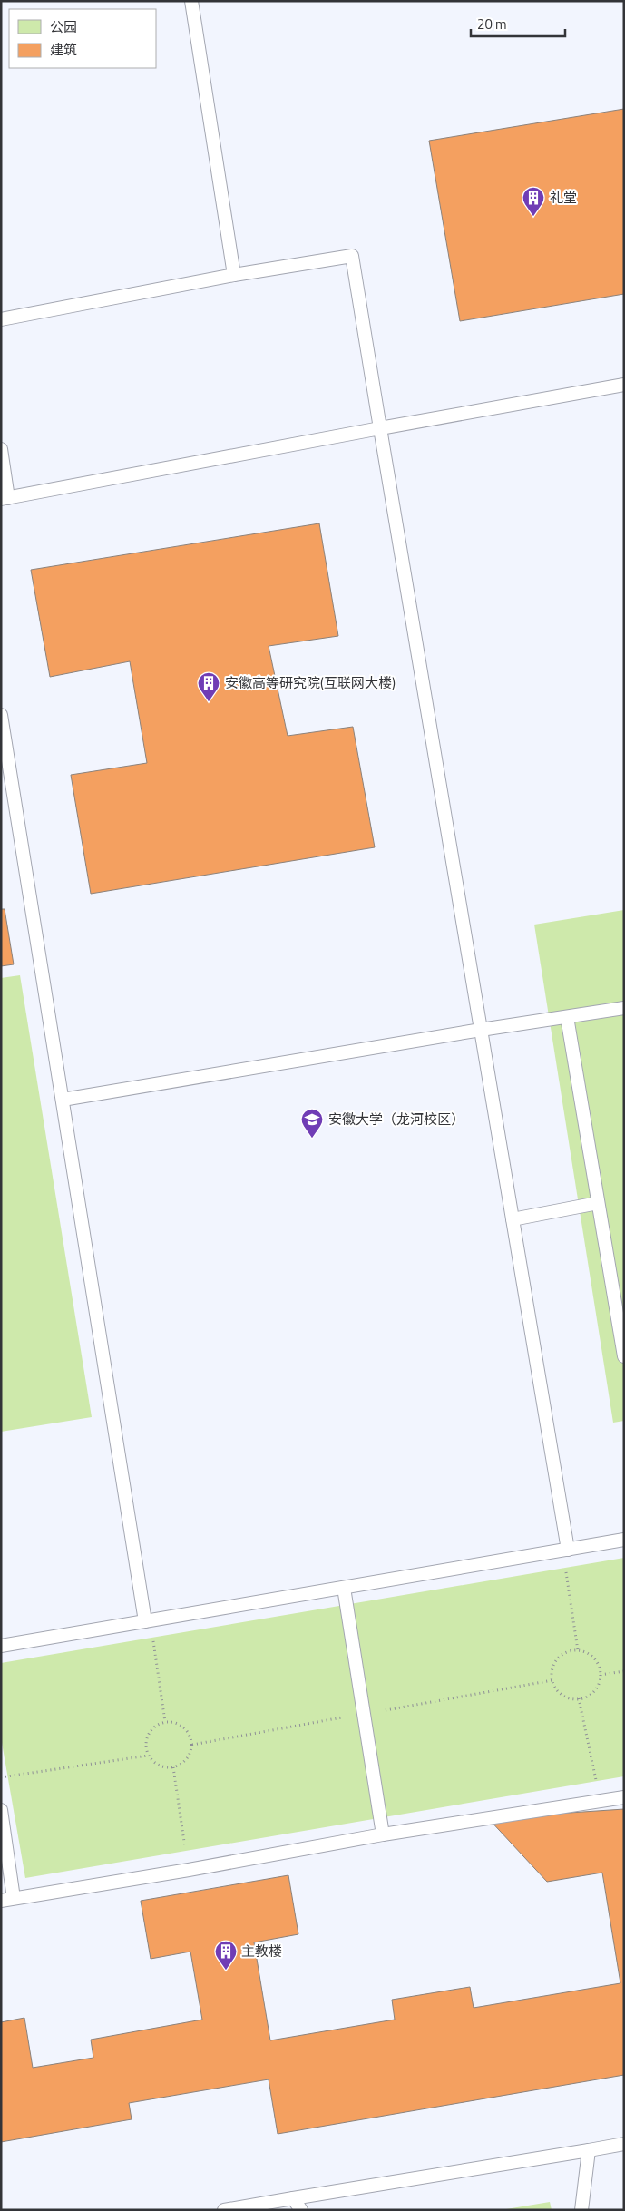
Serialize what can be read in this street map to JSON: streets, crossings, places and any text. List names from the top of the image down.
{
  "places": {
    "building": ["礼堂", "安徽高等研究院(互联网大楼)", "主教楼"],
    "school or university": ["安徽大学（龙河校区）"]
  },
  "legend": ["公园", "建筑"],
  "scale_bar": "20 m"
}
